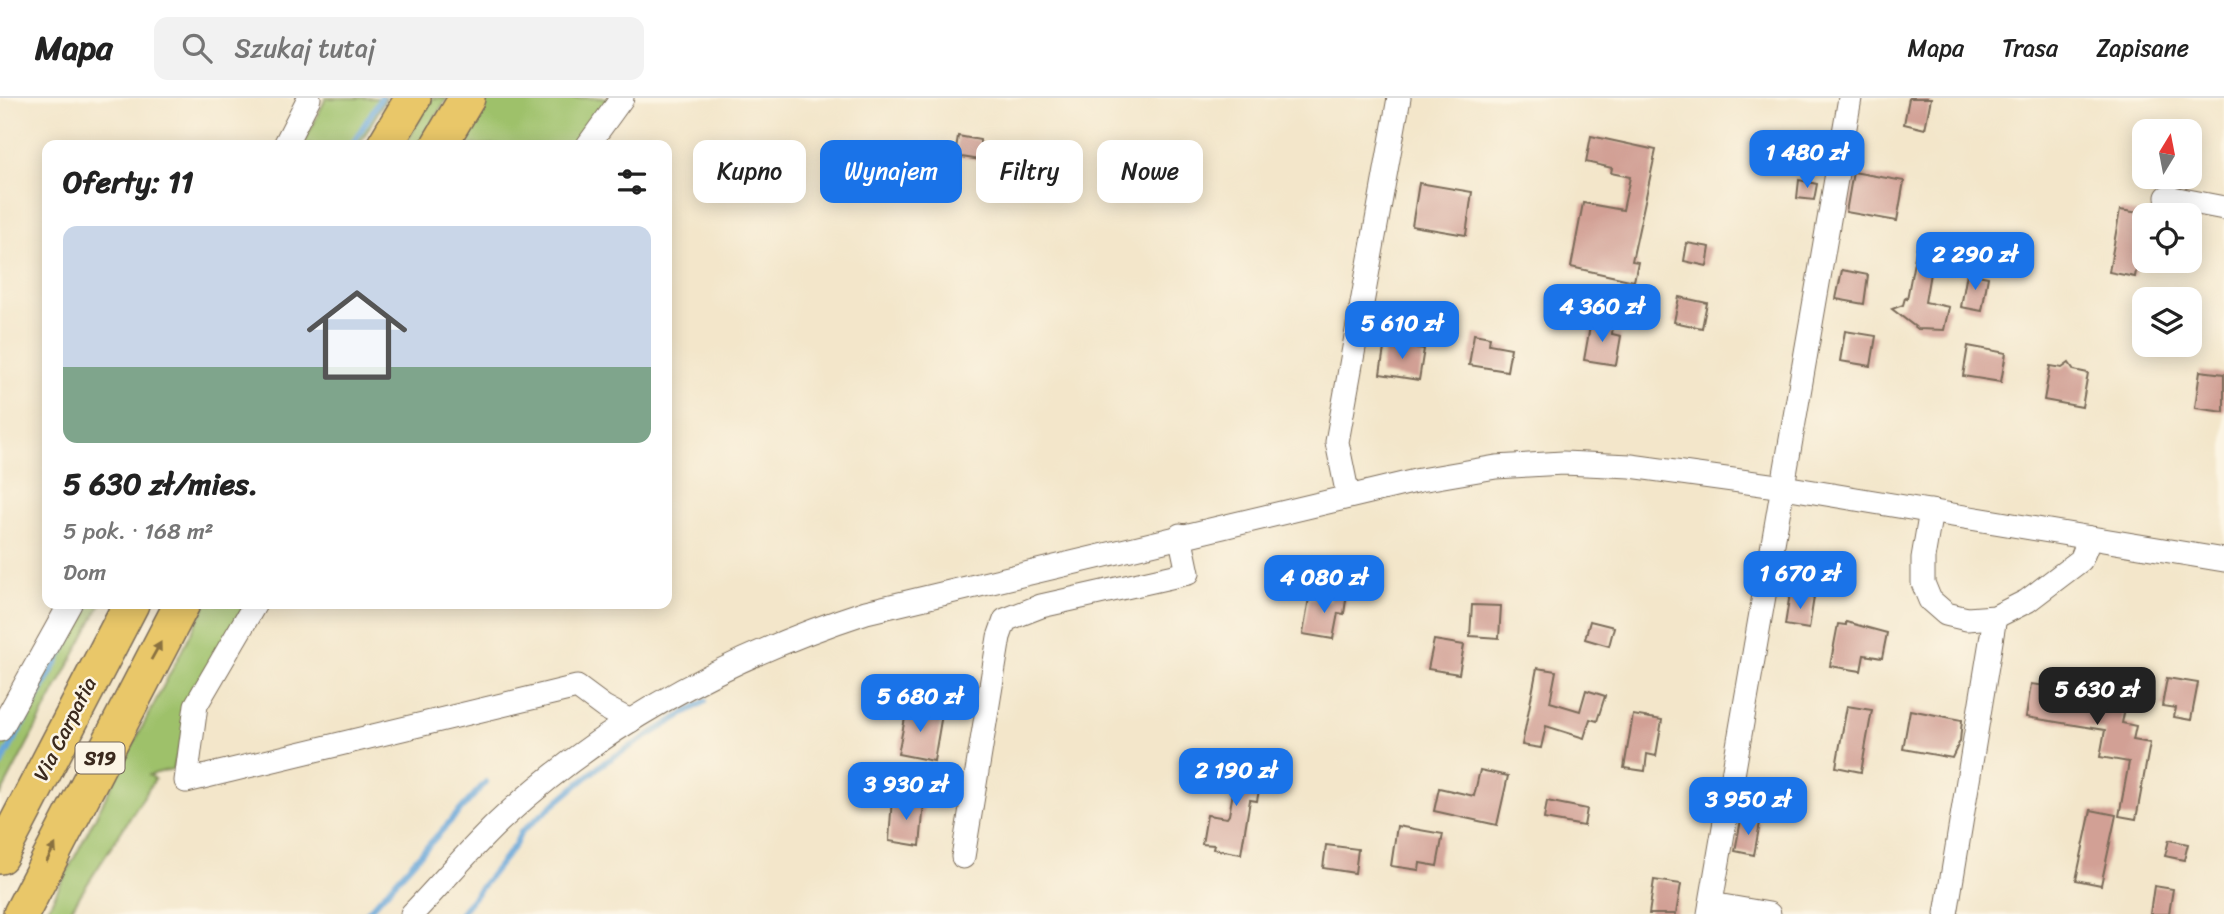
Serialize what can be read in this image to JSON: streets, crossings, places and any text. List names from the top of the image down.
{
  "streets": {
    "highway": ["Via Carpatia", "S19"]
  },
  "north": "top",
  "page": {
    "header": "Mapa",
    "search": "Szukaj tutaj",
    "nav": ["Mapa", "Trasa", "Zapisane"],
    "price": [
      "1 480 zł",
      "2 290 zł",
      "4 360 zł",
      "5 610 zł",
      "1 670 zł",
      "4 080 zł",
      "5 630 zł",
      "5 680 zł",
      "2 190 zł",
      "3 930 zł",
      "3 950 zł"
    ],
    "chip": [
      "Kupno",
      "Wynajem",
      "Filtry",
      "Nowe"
    ],
    "heading": "Oferty: 11",
    "list": [
      {
        "name": "5 630 zł/mies.",
        "note": "5 pok. · 168 m² · Dom"
      }
    ]
  }
}
